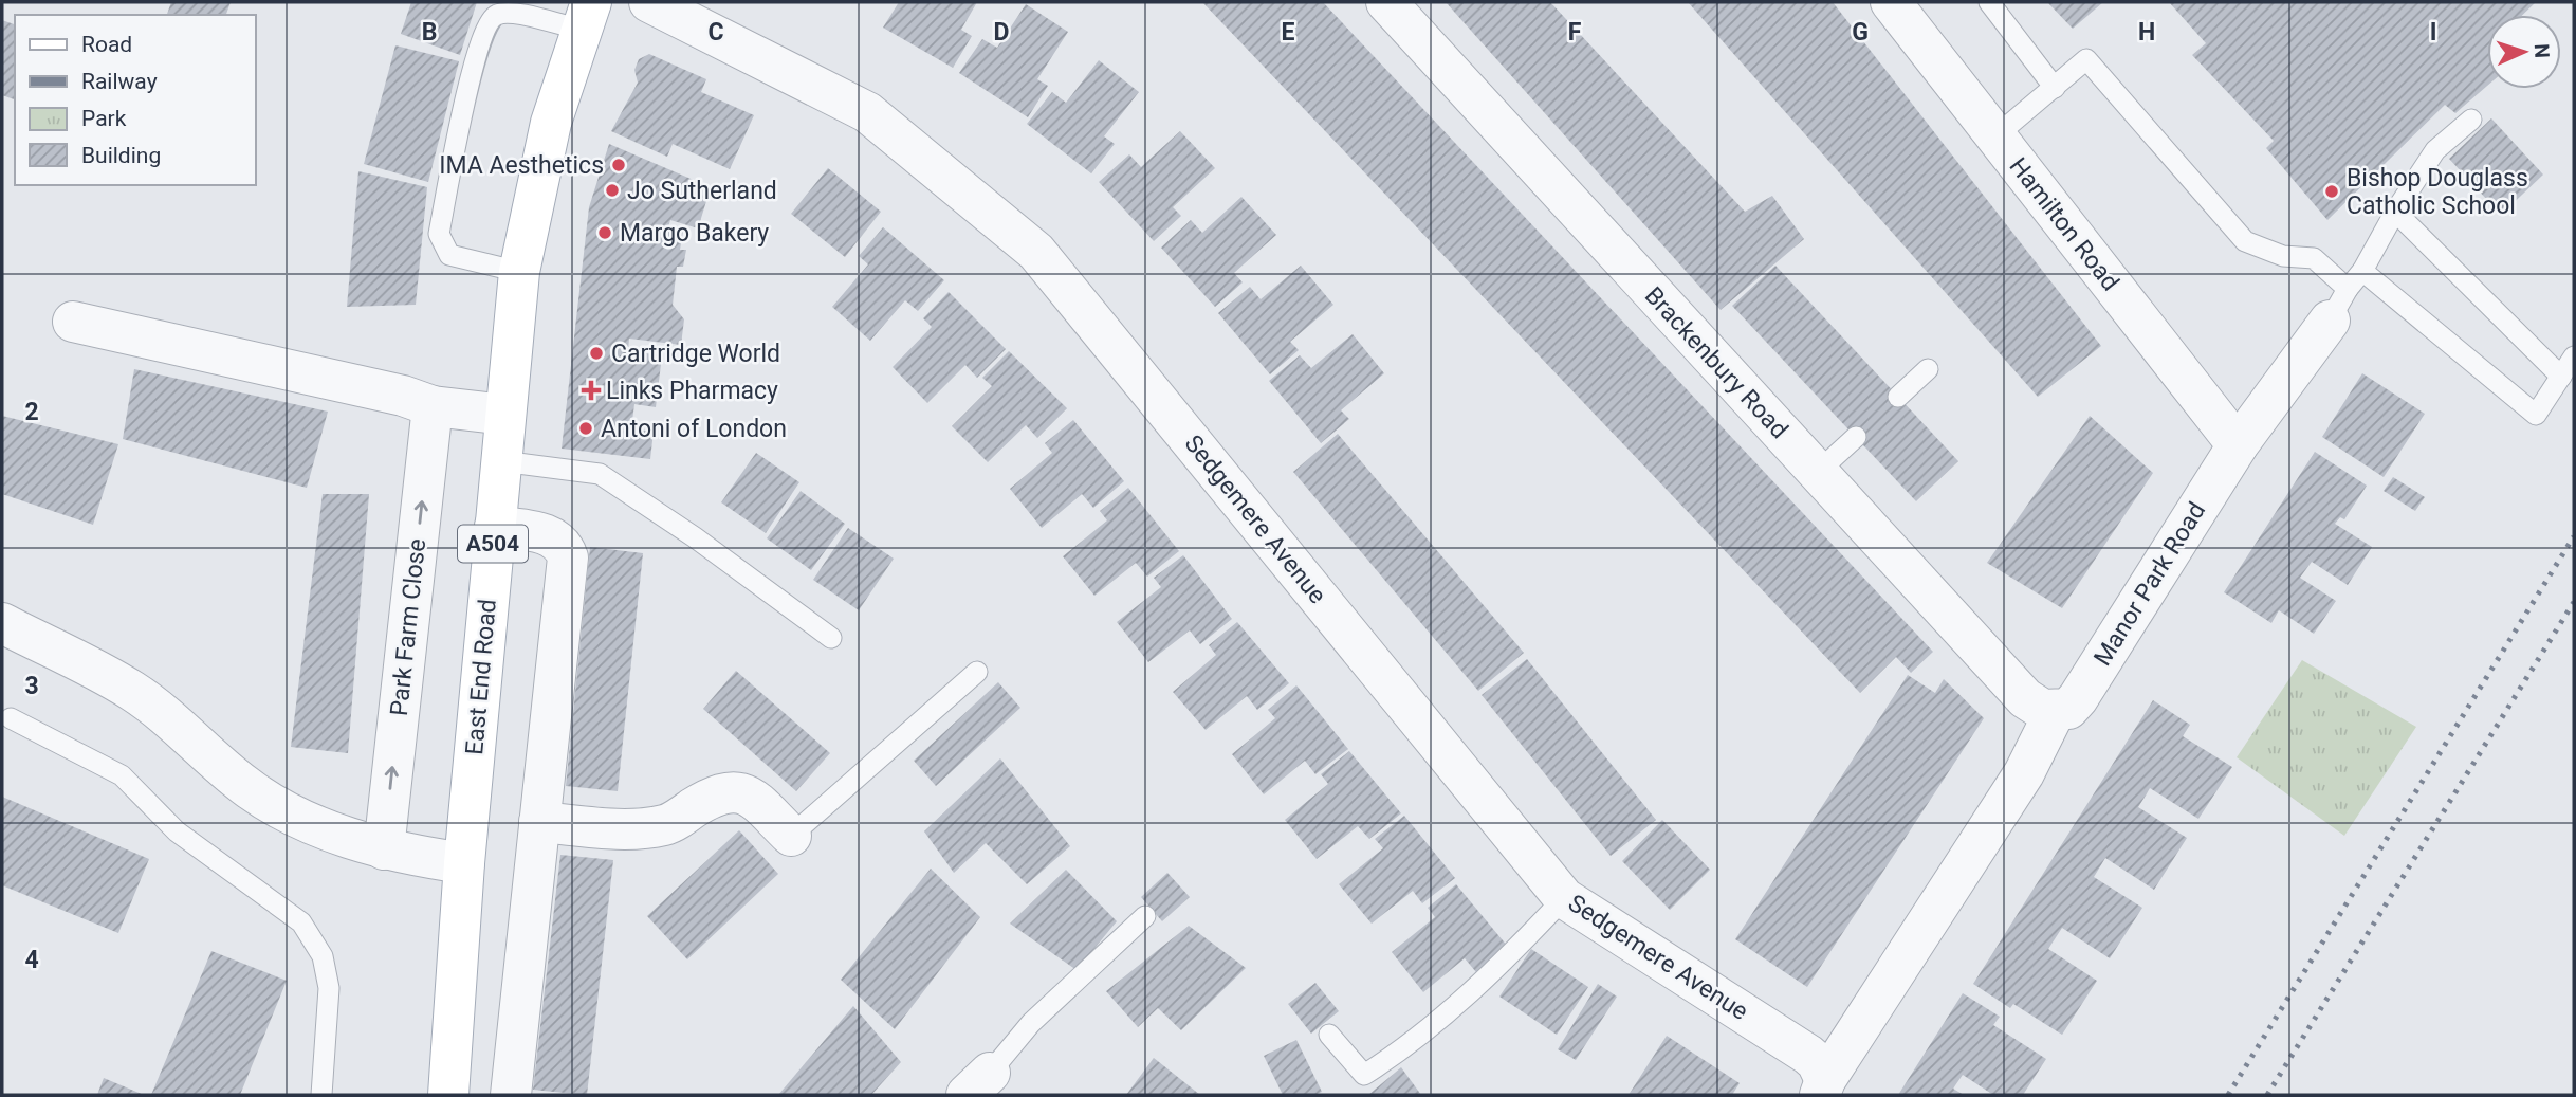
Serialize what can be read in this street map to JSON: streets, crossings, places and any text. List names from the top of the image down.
{
  "streets": {
    "main road": ["A504", "East End Road"],
    "street": [
      "Hamilton Road",
      "Brackenbury Road",
      "Sedgemere Avenue",
      "Manor Park Road",
      "Park Farm Close"
    ]
  },
  "crossings": [
    ["Hamilton Road", "Manor Park Road"],
    ["Brackenbury Road", "Manor Park Road"]
  ],
  "one_way": ["Park Farm Close"],
  "places": {
    "other": [
      "IMA Aesthetics",
      "Jo Sutherland",
      "Bishop Douglass Catholic School",
      "Margo Bakery",
      "Cartridge World",
      "Antoni of London"
    ],
    "health": ["Links Pharmacy"]
  },
  "legend": [
    "Road",
    "Railway",
    "Park",
    "Building"
  ],
  "north": "right",
  "grid": {
    "columns": [
      "B",
      "C",
      "D",
      "E",
      "F",
      "G",
      "H",
      "I"
    ],
    "rows": ["2", "3", "4"]
  }
}
